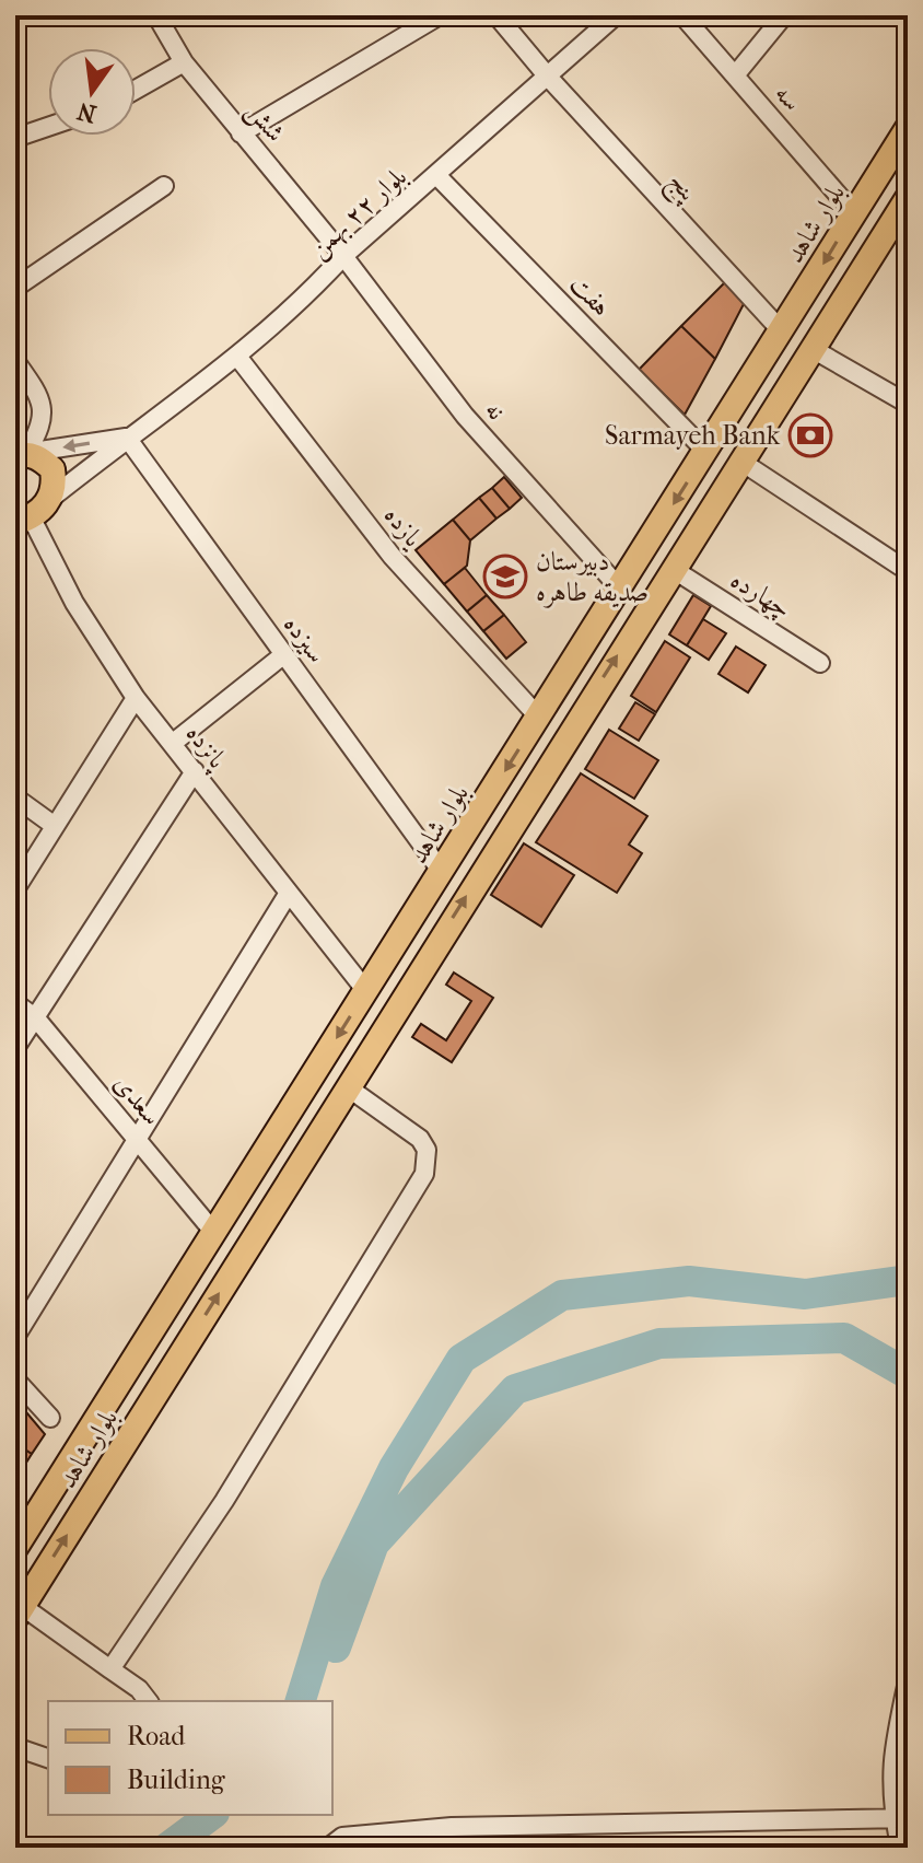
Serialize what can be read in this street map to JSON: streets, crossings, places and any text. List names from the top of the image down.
{
  "streets": {
    "main road": ["بلوار شاهد"],
    "street": [
      "سه",
      "شش",
      "پنج",
      "بلوار ۲۲ بهمن",
      "هفت",
      "نه",
      "یازده",
      "چهارده",
      "سیزده",
      "پانزده",
      "سعدی"
    ]
  },
  "crossings": [
    ["سه", "بلوار شاهد"],
    ["شش", "بلوار ۲۲ بهمن"],
    ["شش", "نه"],
    ["پنج", "بلوار ۲۲ بهمن"],
    ["پنج", "بلوار شاهد"],
    ["بلوار ۲۲ بهمن", "هفت"],
    ["بلوار ۲۲ بهمن", "نه"],
    ["بلوار ۲۲ بهمن", "یازده"],
    ["بلوار ۲۲ بهمن", "سیزده"],
    ["بلوار شاهد", "هفت"],
    ["بلوار شاهد", "نه"],
    ["بلوار شاهد", "یازده"],
    ["بلوار شاهد", "چهارده"],
    ["بلوار شاهد", "سیزده"],
    ["بلوار شاهد", "پانزده"],
    ["بلوار شاهد", "سعدی"]
  ],
  "places": {
    "bank": ["Sarmayeh Bank"],
    "school or university": ["دبیرستان صدیقه طاهره"]
  },
  "legend": ["Road", "Building"],
  "north": "bottom"
}
